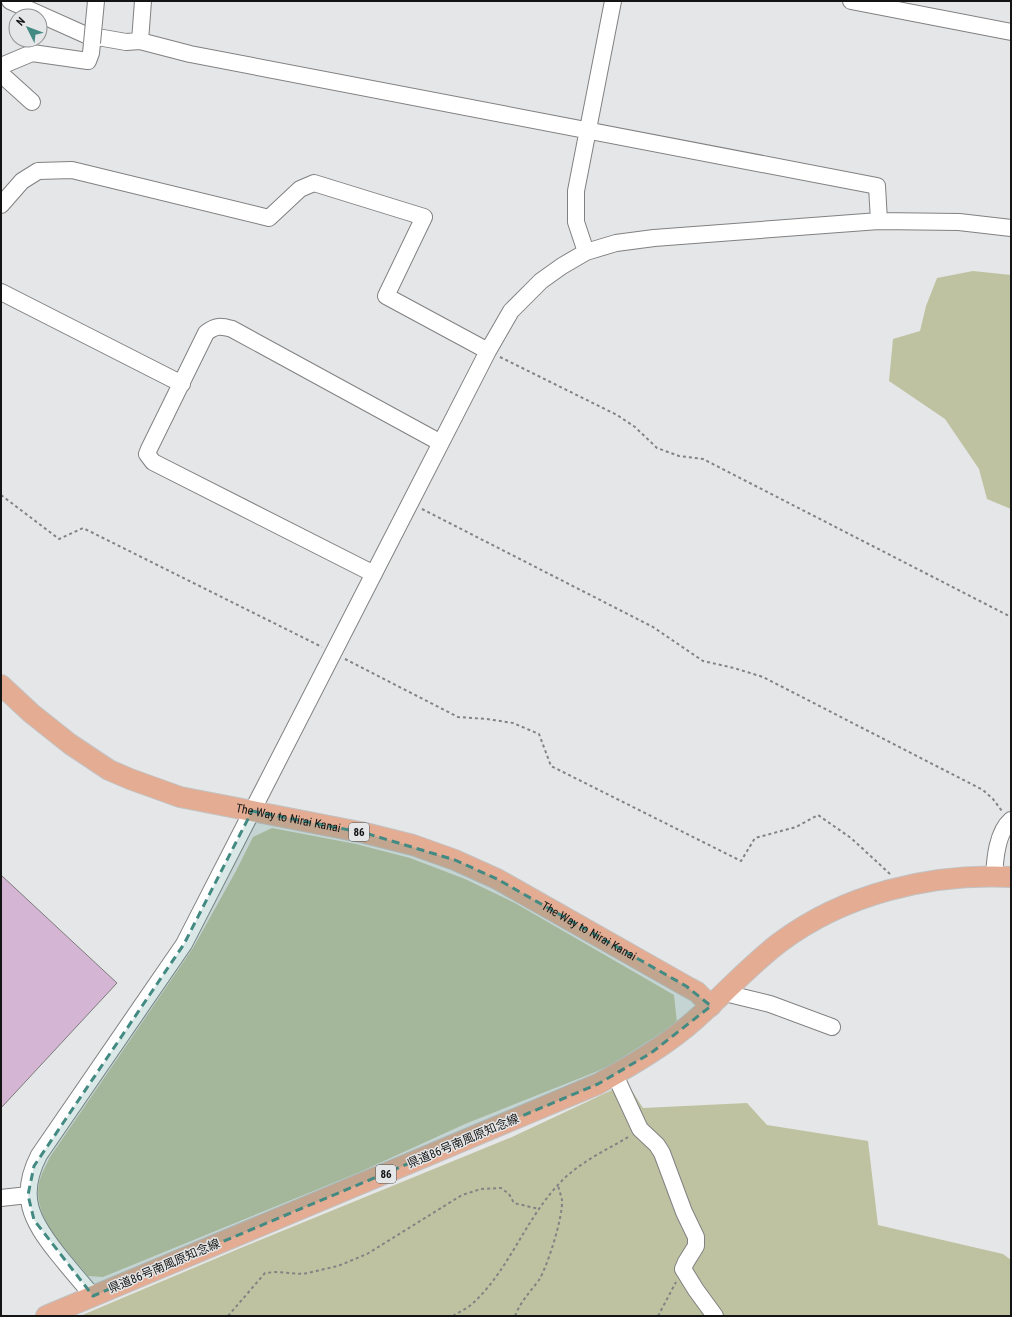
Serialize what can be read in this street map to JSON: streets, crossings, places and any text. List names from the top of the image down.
{
  "streets": {
    "main road": ["The Way to Nirai Kanai", "86", "県道86号南風原知念線"]
  },
  "crossings": [
    ["The Way to Nirai Kanai", "県道86号南風原知念線"]
  ],
  "north": "top left"
}
